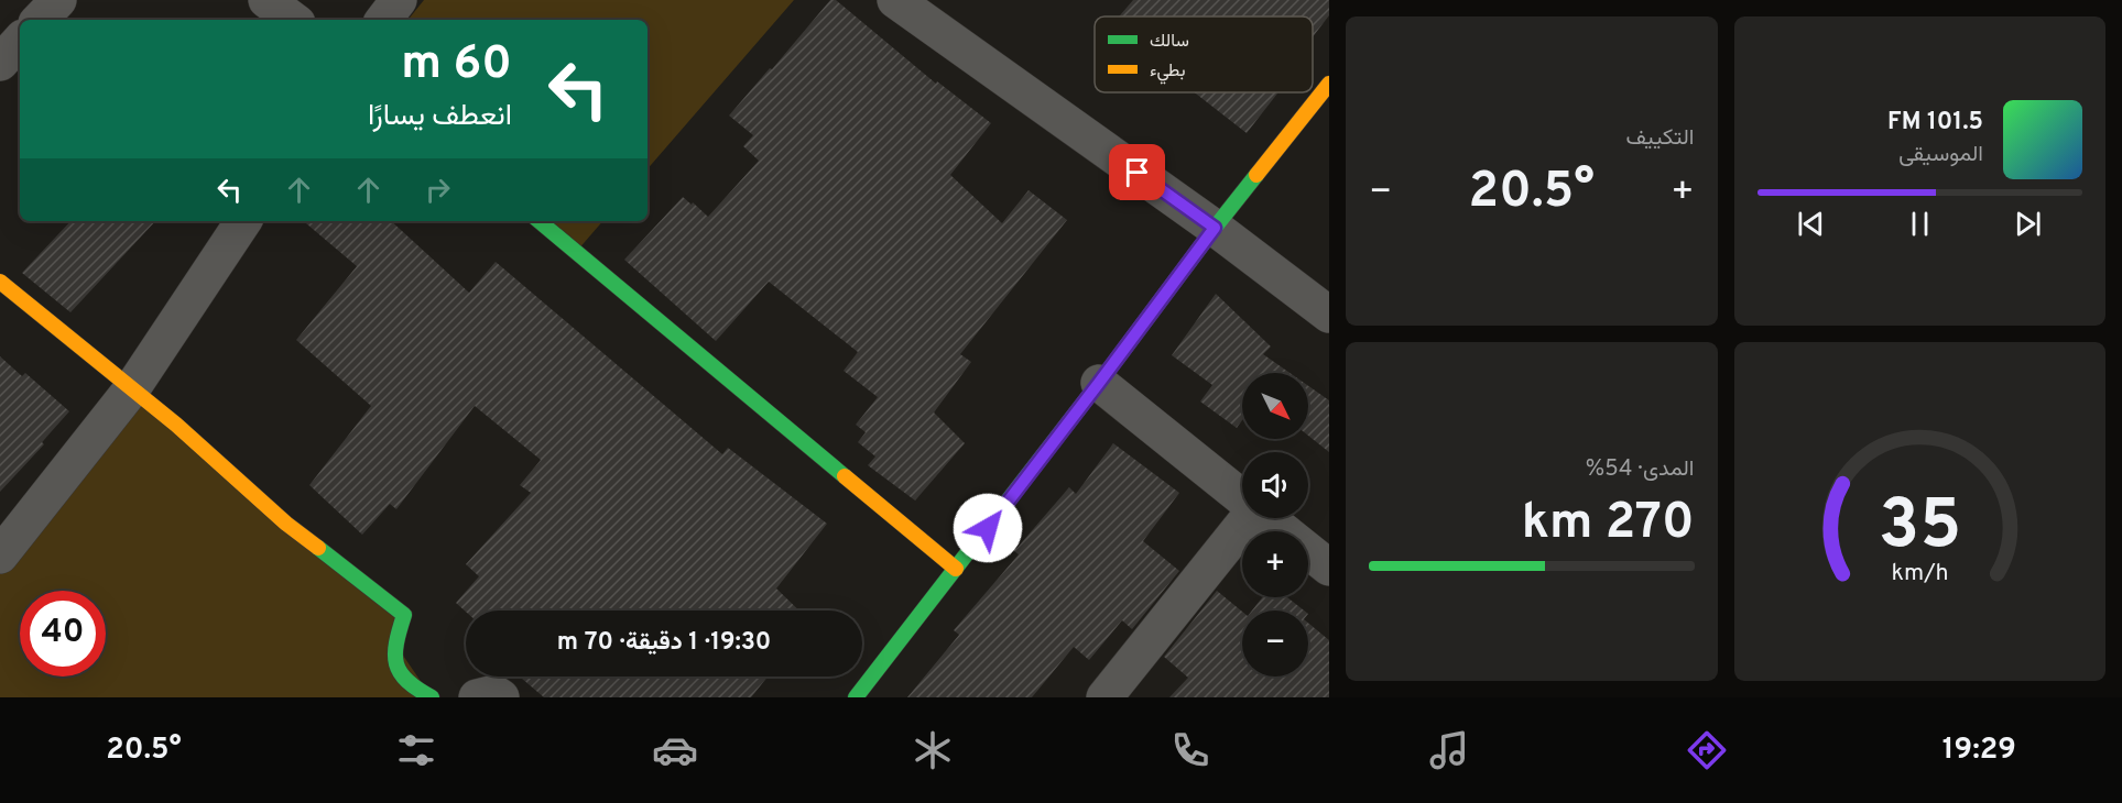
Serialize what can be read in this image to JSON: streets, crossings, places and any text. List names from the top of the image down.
{
  "legend": ["سالك", "بطيء"],
  "north": "bottom right",
  "page": {
    "tile": [
      "التكييف",
      ["المدى · 54%", "270 km"]
    ],
    "turn": ["60 m", "انعطف يسارًا"],
    "song": ["101.5 FM", "الموسيقى"],
    "heat": ["−", "20.5°", "+"],
    "map_buttons": ["+", "−"],
    "limit": "40",
    "trip": "19:30 · 1 دقيقة · 70 m",
    "tabs": ["19:29", "20.5°"],
    "gauge": ["35", "km/h"]
  }
}
